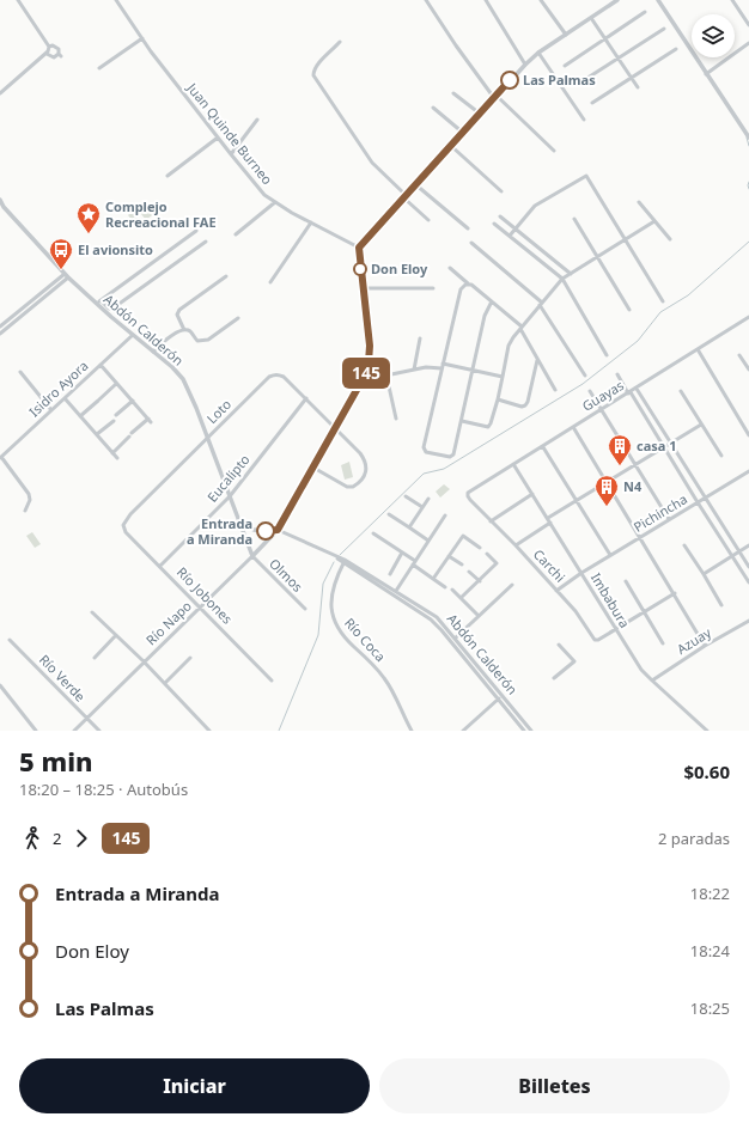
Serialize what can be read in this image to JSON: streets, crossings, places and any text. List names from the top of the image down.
{
  "streets": {
    "street": [
      "Juan Quinde Burneo",
      "Abdón Calderón",
      "Isidro Ayora",
      "Guayas",
      "Loto",
      "Eucalipto",
      "Pichincha",
      "Carchi",
      "Olmos",
      "Río Jobones",
      "Imbabura",
      "Río Napo",
      "Río Coca",
      "Azuay",
      "Río Verde"
    ]
  },
  "crossings": [
    ["Juan Quinde Burneo", "Río Napo"],
    ["Abdón Calderón", "Isidro Ayora"],
    ["Abdón Calderón", "Loto"],
    ["Abdón Calderón", "Eucalipto"],
    ["Abdón Calderón", "Olmos"],
    ["Abdón Calderón", "Río Napo"],
    ["Abdón Calderón", "Río Coca"],
    ["Guayas", "Carchi"],
    ["Guayas", "Imbabura"],
    ["Loto", "Eucalipto"],
    ["Loto", "Río Jobones"],
    ["Loto", "Río Napo"],
    ["Eucalipto", "Río Jobones"],
    ["Pichincha", "Carchi"],
    ["Pichincha", "Imbabura"],
    ["Carchi", "Imbabura"],
    ["Olmos", "Río Napo"],
    ["Río Jobones", "Río Napo"],
    ["Imbabura", "Azuay"],
    ["Río Napo", "Río Verde"]
  ],
  "places": {
    "other": ["Las Palmas", "Don Eloy", "Entrada a Miranda"],
    "place": ["Complejo Recreacional FAE"],
    "bus stop": ["El avionsito"],
    "building": ["casa 1", "N4"]
  },
  "lines": ["bus line 145"],
  "page": {
    "on_map": "145",
    "heading": ["5 min", "18:20 – 18:25 · Autobús", "$0.60"],
    "legs": ["2", "145", "2 paradas"],
    "list": [
      {
        "name": "Entrada a Miranda",
        "value": "18:22"
      },
      {
        "name": "Don Eloy",
        "value": "18:24"
      },
      {
        "name": "Las Palmas",
        "value": "18:25"
      }
    ],
    "buttons": ["Iniciar", "Billetes"]
  }
}
